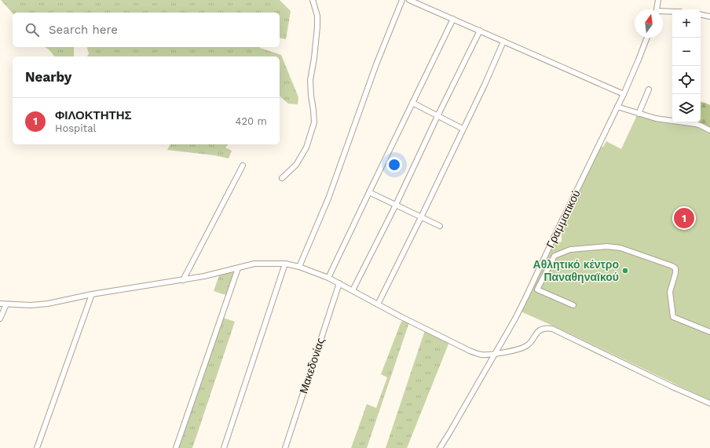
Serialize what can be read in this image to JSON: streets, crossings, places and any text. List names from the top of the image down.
{
  "streets": {
    "street": ["Γραμματικού", "Μακεδονίας"]
  },
  "places": ["Αθλητικό κέντρο Παναθηναϊκού"],
  "north": "top",
  "page": {
    "map_buttons": ["+", "−"],
    "search": "Search here",
    "heading": "Nearby",
    "list": [
      {
        "mark": "1",
        "name": "ΦΙΛΟΚΤΗΤΗΣ",
        "note": "Hospital",
        "value": "420 m"
      }
    ],
    "pins": "1"
  }
}
